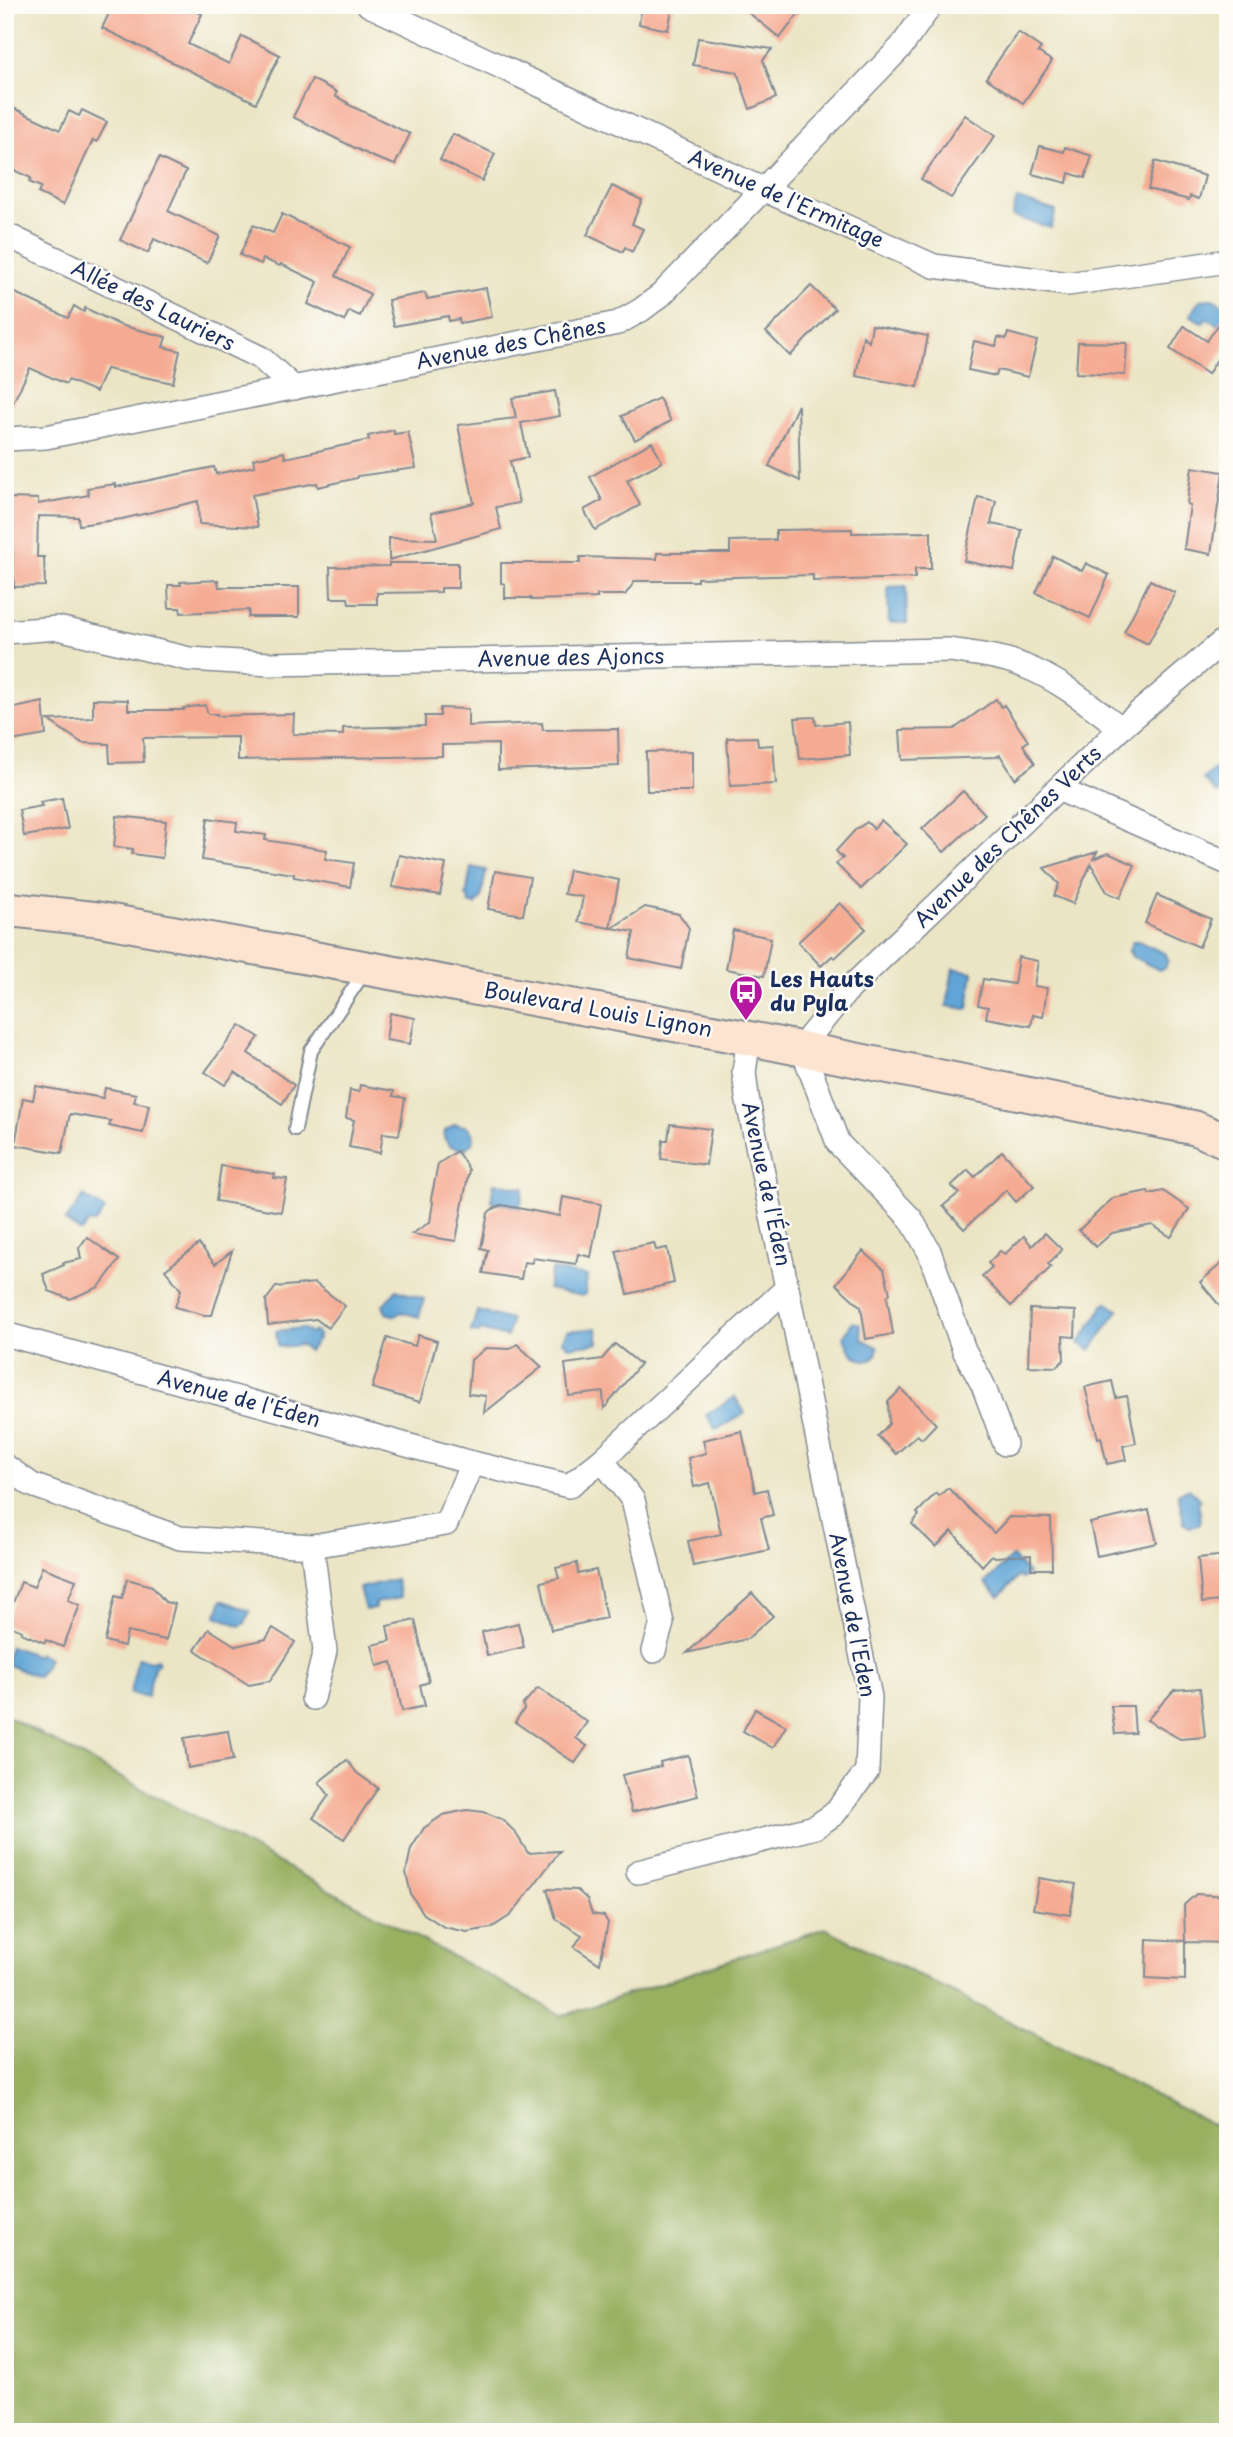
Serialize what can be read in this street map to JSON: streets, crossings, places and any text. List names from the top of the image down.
{
  "streets": {
    "main road": ["Boulevard Louis Lignon"],
    "street": [
      "Avenue de l'Ermitage",
      "Allée des Lauriers",
      "Avenue des Chênes",
      "Avenue des Ajoncs",
      "Avenue des Chênes Verts",
      "Avenue de l'Éden",
      "Avenue de l'Eden"
    ]
  },
  "crossings": [
    ["Avenue de l'Ermitage", "Avenue des Chênes"],
    ["Allée des Lauriers", "Avenue des Chênes"],
    ["Avenue des Ajoncs", "Avenue des Chênes Verts"],
    ["Avenue des Chênes Verts", "Boulevard Louis Lignon"],
    ["Boulevard Louis Lignon", "Avenue de l'Éden"],
    ["Avenue de l'Éden", "Avenue de l'Eden"]
  ],
  "places": {
    "bus stop": ["Les Hauts du Pyla"]
  }
}
